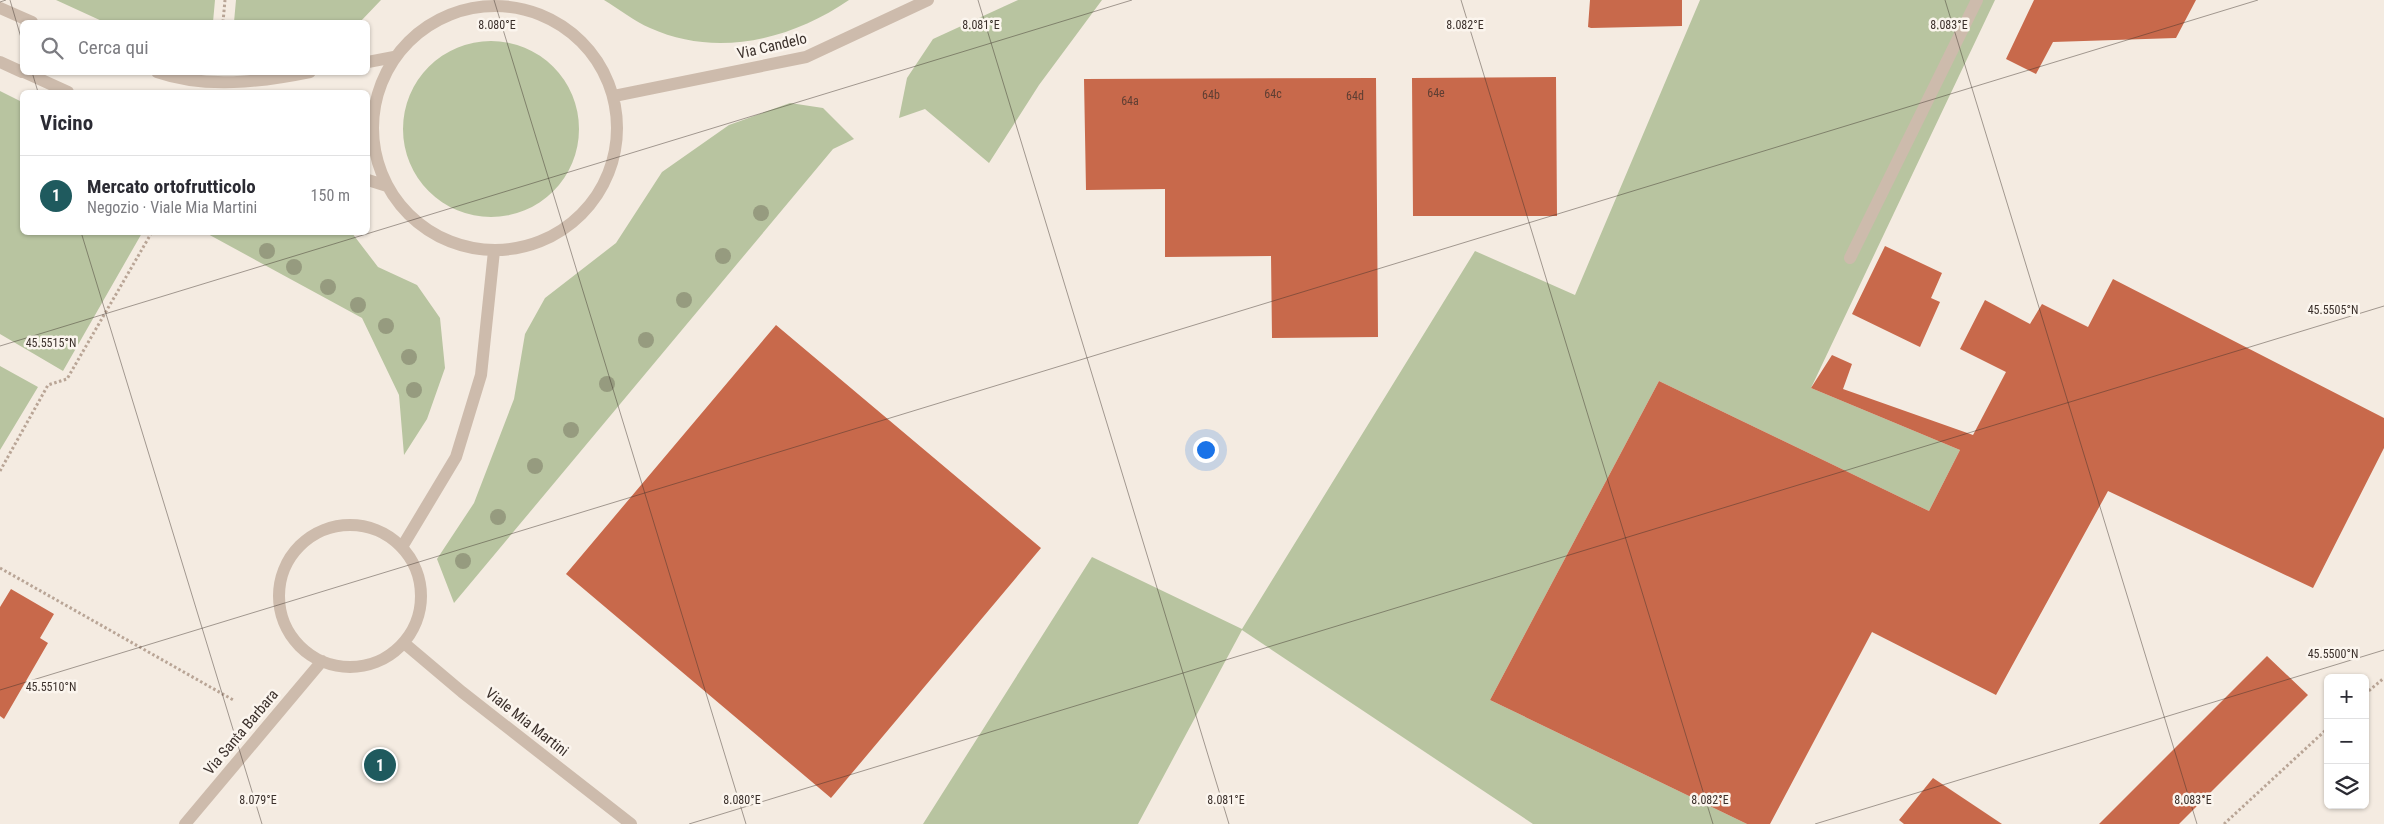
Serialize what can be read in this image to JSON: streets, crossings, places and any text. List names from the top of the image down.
{
  "streets": {
    "street": ["Via Candelo", "Viale Mia Martini", "Via Santa Barbara"]
  },
  "crossings": [
    ["Viale Mia Martini", "Via Santa Barbara"]
  ],
  "house_numbers": [
    "64e",
    "64c",
    "64b",
    "64d",
    "64a"
  ],
  "page": {
    "search": "Cerca qui",
    "heading": "Vicino",
    "list": [
      {
        "mark": "1",
        "name": "Mercato ortofrutticolo",
        "note": "Negozio · Viale Mia Martini",
        "value": "150 m"
      }
    ],
    "map_buttons": ["+", "−"],
    "pins": "1"
  },
  "coordinates": [
    "8.080°E",
    "8.081°E",
    "8.082°E",
    "8.083°E",
    "45.5505°N",
    "45.5515°N",
    "45.5500°N",
    "45.5510°N",
    "8.079°E"
  ]
}
